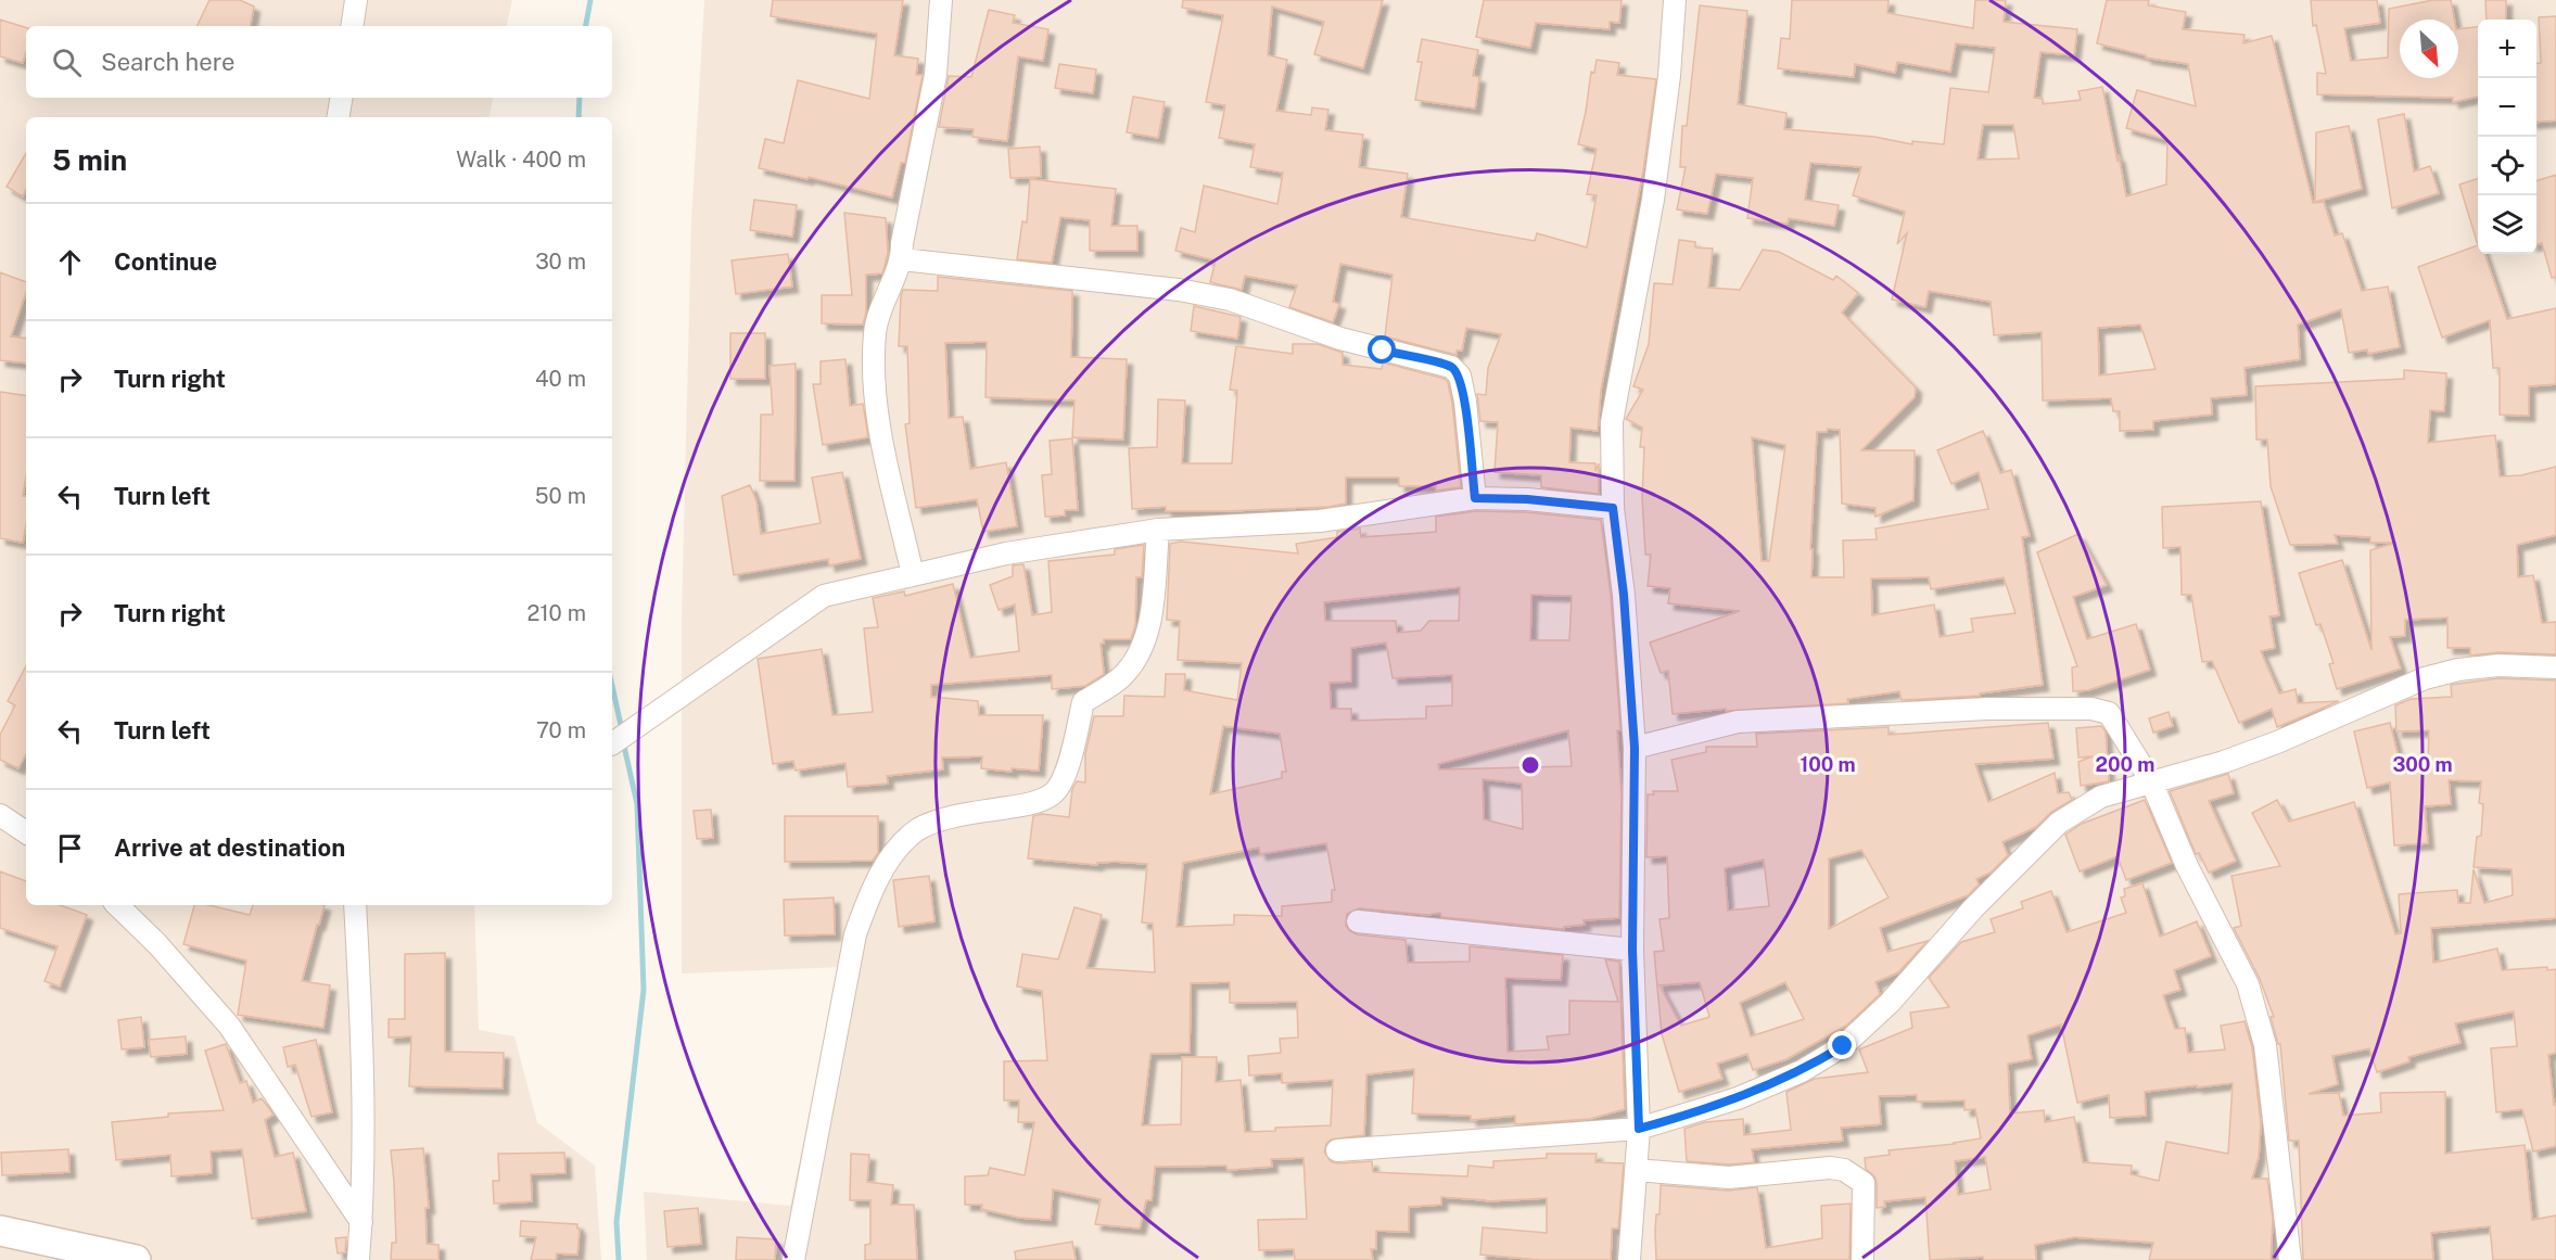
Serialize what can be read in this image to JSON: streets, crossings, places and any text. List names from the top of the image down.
{
  "north": "bottom right",
  "page": {
    "map_buttons": ["+", "−"],
    "search": "Search here",
    "heading": ["5 min", "Walk · 400 m"],
    "list": [
      ["Continue", "30 m"],
      ["Turn right", "40 m"],
      ["Turn left", "50 m"],
      ["Turn right", "210 m"],
      ["Turn left", "70 m"],
      "Arrive at destination"
    ]
  },
  "rings": ["100 m", "200 m", "300 m"]
}
